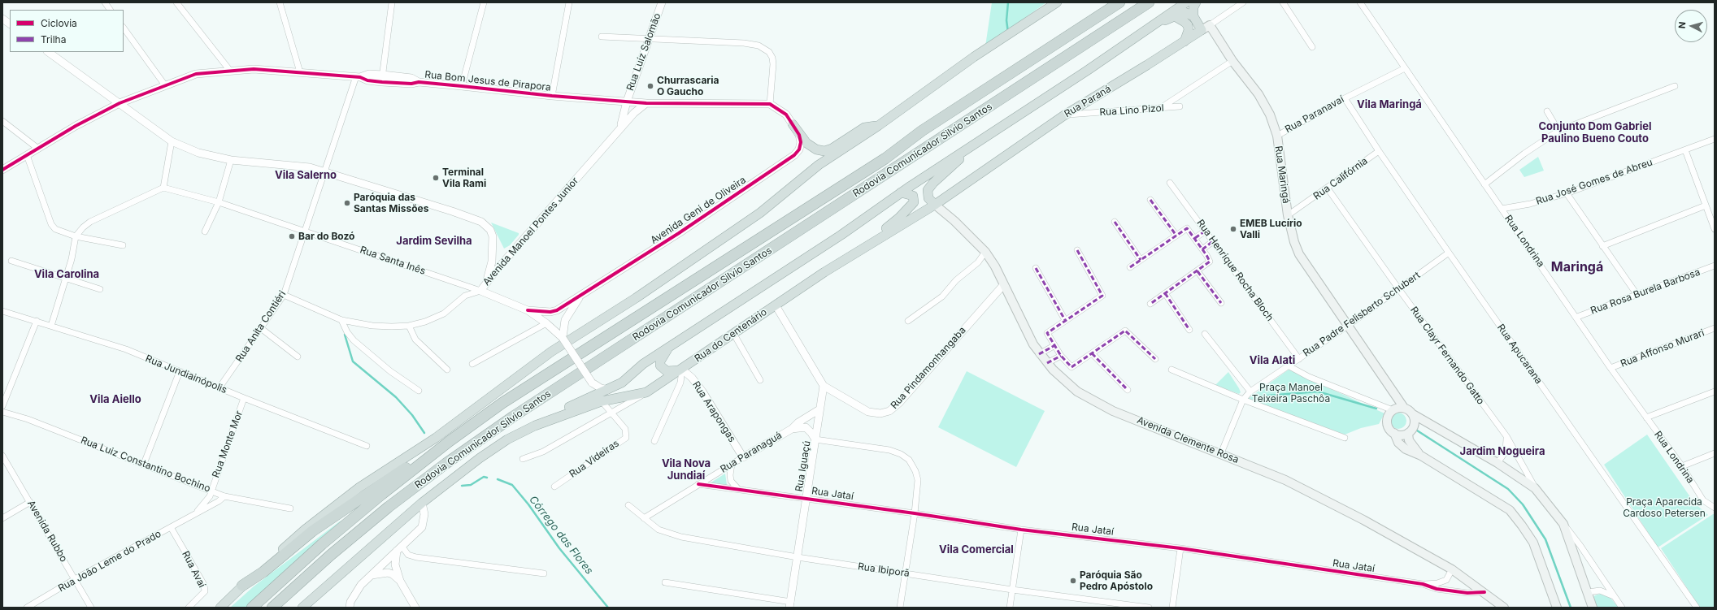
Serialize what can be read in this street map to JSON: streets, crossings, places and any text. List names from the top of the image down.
{
  "streets": {
    "highway": ["Rua Paraná", "Rodovia Comunicador Silvio Santos", "Rua do Centenário"],
    "main road": ["Rua Maringá", "Rua Clayr Fernando Gatto", "Avenida Clemente Rosa"],
    "street": [
      "Rua Luíz Salomão",
      "Rua Bom Jesus de Pirapora",
      "Rua Lino Pizol",
      "Rua Paranavaí",
      "Rua Califórnia",
      "Rua José Gomes de Abreu",
      "Avenida Geni de Oliveira",
      "Avenida Manoel Pontes Junior",
      "Rua Londrina",
      "Rua Santa Inês",
      "Rua Henrique Rocha Bloch",
      "Rua Rosa Burela Barbosa",
      "Rua Padre Felisberto Schubert",
      "Rua Anita Contiéri",
      "Rua Affonso Murari",
      "Rua Apucarana",
      "Rua Pindamonhangaba",
      "Rua Jundiainópolis",
      "Rua Arapongas",
      "Rua Monte Mor",
      "Rua Paranaguá",
      "Rua Videiras",
      "Rua Luiz Constantino Bochino",
      "Rua Iguaçú",
      "Rua Jataí",
      "Avenida Rubbo",
      "Rua João Leme do Prado",
      "Rua Avaí",
      "Rua Ibiporã"
    ]
  },
  "crossings": [
    ["Rua Luíz Salomão", "Rua Bom Jesus de Pirapora"],
    ["Rua Luíz Salomão", "Avenida Manoel Pontes Junior"],
    ["Rua Bom Jesus de Pirapora", "Avenida Manoel Pontes Junior"],
    ["Rua Bom Jesus de Pirapora", "Rua Anita Contiéri"],
    ["Rua Paraná", "Rua Lino Pizol"],
    ["Rua Paraná", "Rua Maringá"],
    ["Rua Paraná", "Rua do Centenário"],
    ["Rua Paraná", "Avenida Clemente Rosa"],
    ["Rua Paranavaí", "Rua Maringá"],
    ["Rua Paranavaí", "Rua Londrina"],
    ["Rua Paranavaí", "Rua Apucarana"],
    ["Rua Maringá", "Rua Califórnia"],
    ["Rua Maringá", "Rua Padre Felisberto Schubert"],
    ["Rua Califórnia", "Rua Apucarana"],
    ["Rua Califórnia", "Rua Clayr Fernando Gatto"],
    ["Rua José Gomes de Abreu", "Rua Londrina"],
    ["Avenida Geni de Oliveira", "Rua Santa Inês"],
    ["Avenida Manoel Pontes Junior", "Rua Santa Inês"],
    ["Avenida Manoel Pontes Junior", "Rua Anita Contiéri"],
    ["Rua Londrina", "Rua Rosa Burela Barbosa"],
    ["Rua Londrina", "Rua Affonso Murari"],
    ["Rua Santa Inês", "Rua Anita Contiéri"],
    ["Rua Henrique Rocha Bloch", "Rua Padre Felisberto Schubert"],
    ["Rua Padre Felisberto Schubert", "Rua Apucarana"],
    ["Rua Padre Felisberto Schubert", "Rua Clayr Fernando Gatto"],
    ["Rua Padre Felisberto Schubert", "Avenida Clemente Rosa"],
    ["Rua Anita Contiéri", "Rua Jundiainópolis"],
    ["Rua do Centenário", "Rua Arapongas"],
    ["Rua do Centenário", "Avenida Clemente Rosa"],
    ["Rua do Centenário", "Rua Videiras"],
    ["Rua Pindamonhangaba", "Avenida Clemente Rosa"],
    ["Rua Pindamonhangaba", "Rua Iguaçú"],
    ["Rua Jundiainópolis", "Rua Monte Mor"],
    ["Rua Arapongas", "Rua Paranaguá"],
    ["Avenida Clemente Rosa", "Rua Jataí"],
    ["Rua Monte Mor", "Rua Luiz Constantino Bochino"],
    ["Rua Monte Mor", "Rua João Leme do Prado"],
    ["Rua Paranaguá", "Rua Iguaçú"],
    ["Rua Paranaguá", "Rua Jataí"],
    ["Rua Paranaguá", "Rua Ibiporã"],
    ["Rua Luiz Constantino Bochino", "Rua João Leme do Prado"],
    ["Rua Iguaçú", "Rua Jataí"],
    ["Rua Iguaçú", "Rua Ibiporã"],
    ["Avenida Rubbo", "Rua João Leme do Prado"],
    ["Rua João Leme do Prado", "Rua Avaí"]
  ],
  "districts": [
    "Vila Maringá",
    "Conjunto Dom Gabriel Paulino Bueno Couto",
    "Vila Salerno",
    "Jardim Sevilha",
    "Maringá",
    "Vila Carolina",
    "Vila Alati",
    "Vila Aiello",
    "Jardim Nogueira",
    "Vila Nova Jundiaí",
    "Vila Comercial"
  ],
  "water": ["Córrego das Flores"],
  "parks": ["Praça Manoel Teixeira Paschôa", "Praça Aparecida Cardoso Petersen"],
  "places": [
    "Churrascaria O Gaucho",
    "Terminal Vila Rami",
    "Paróquia das Santas Missões",
    "EMEB Lucírio Valli",
    "Bar do Bozó",
    "Paróquia São Pedro Apóstolo"
  ],
  "legend": ["Ciclovia", "Trilha"],
  "north": "left"
}
